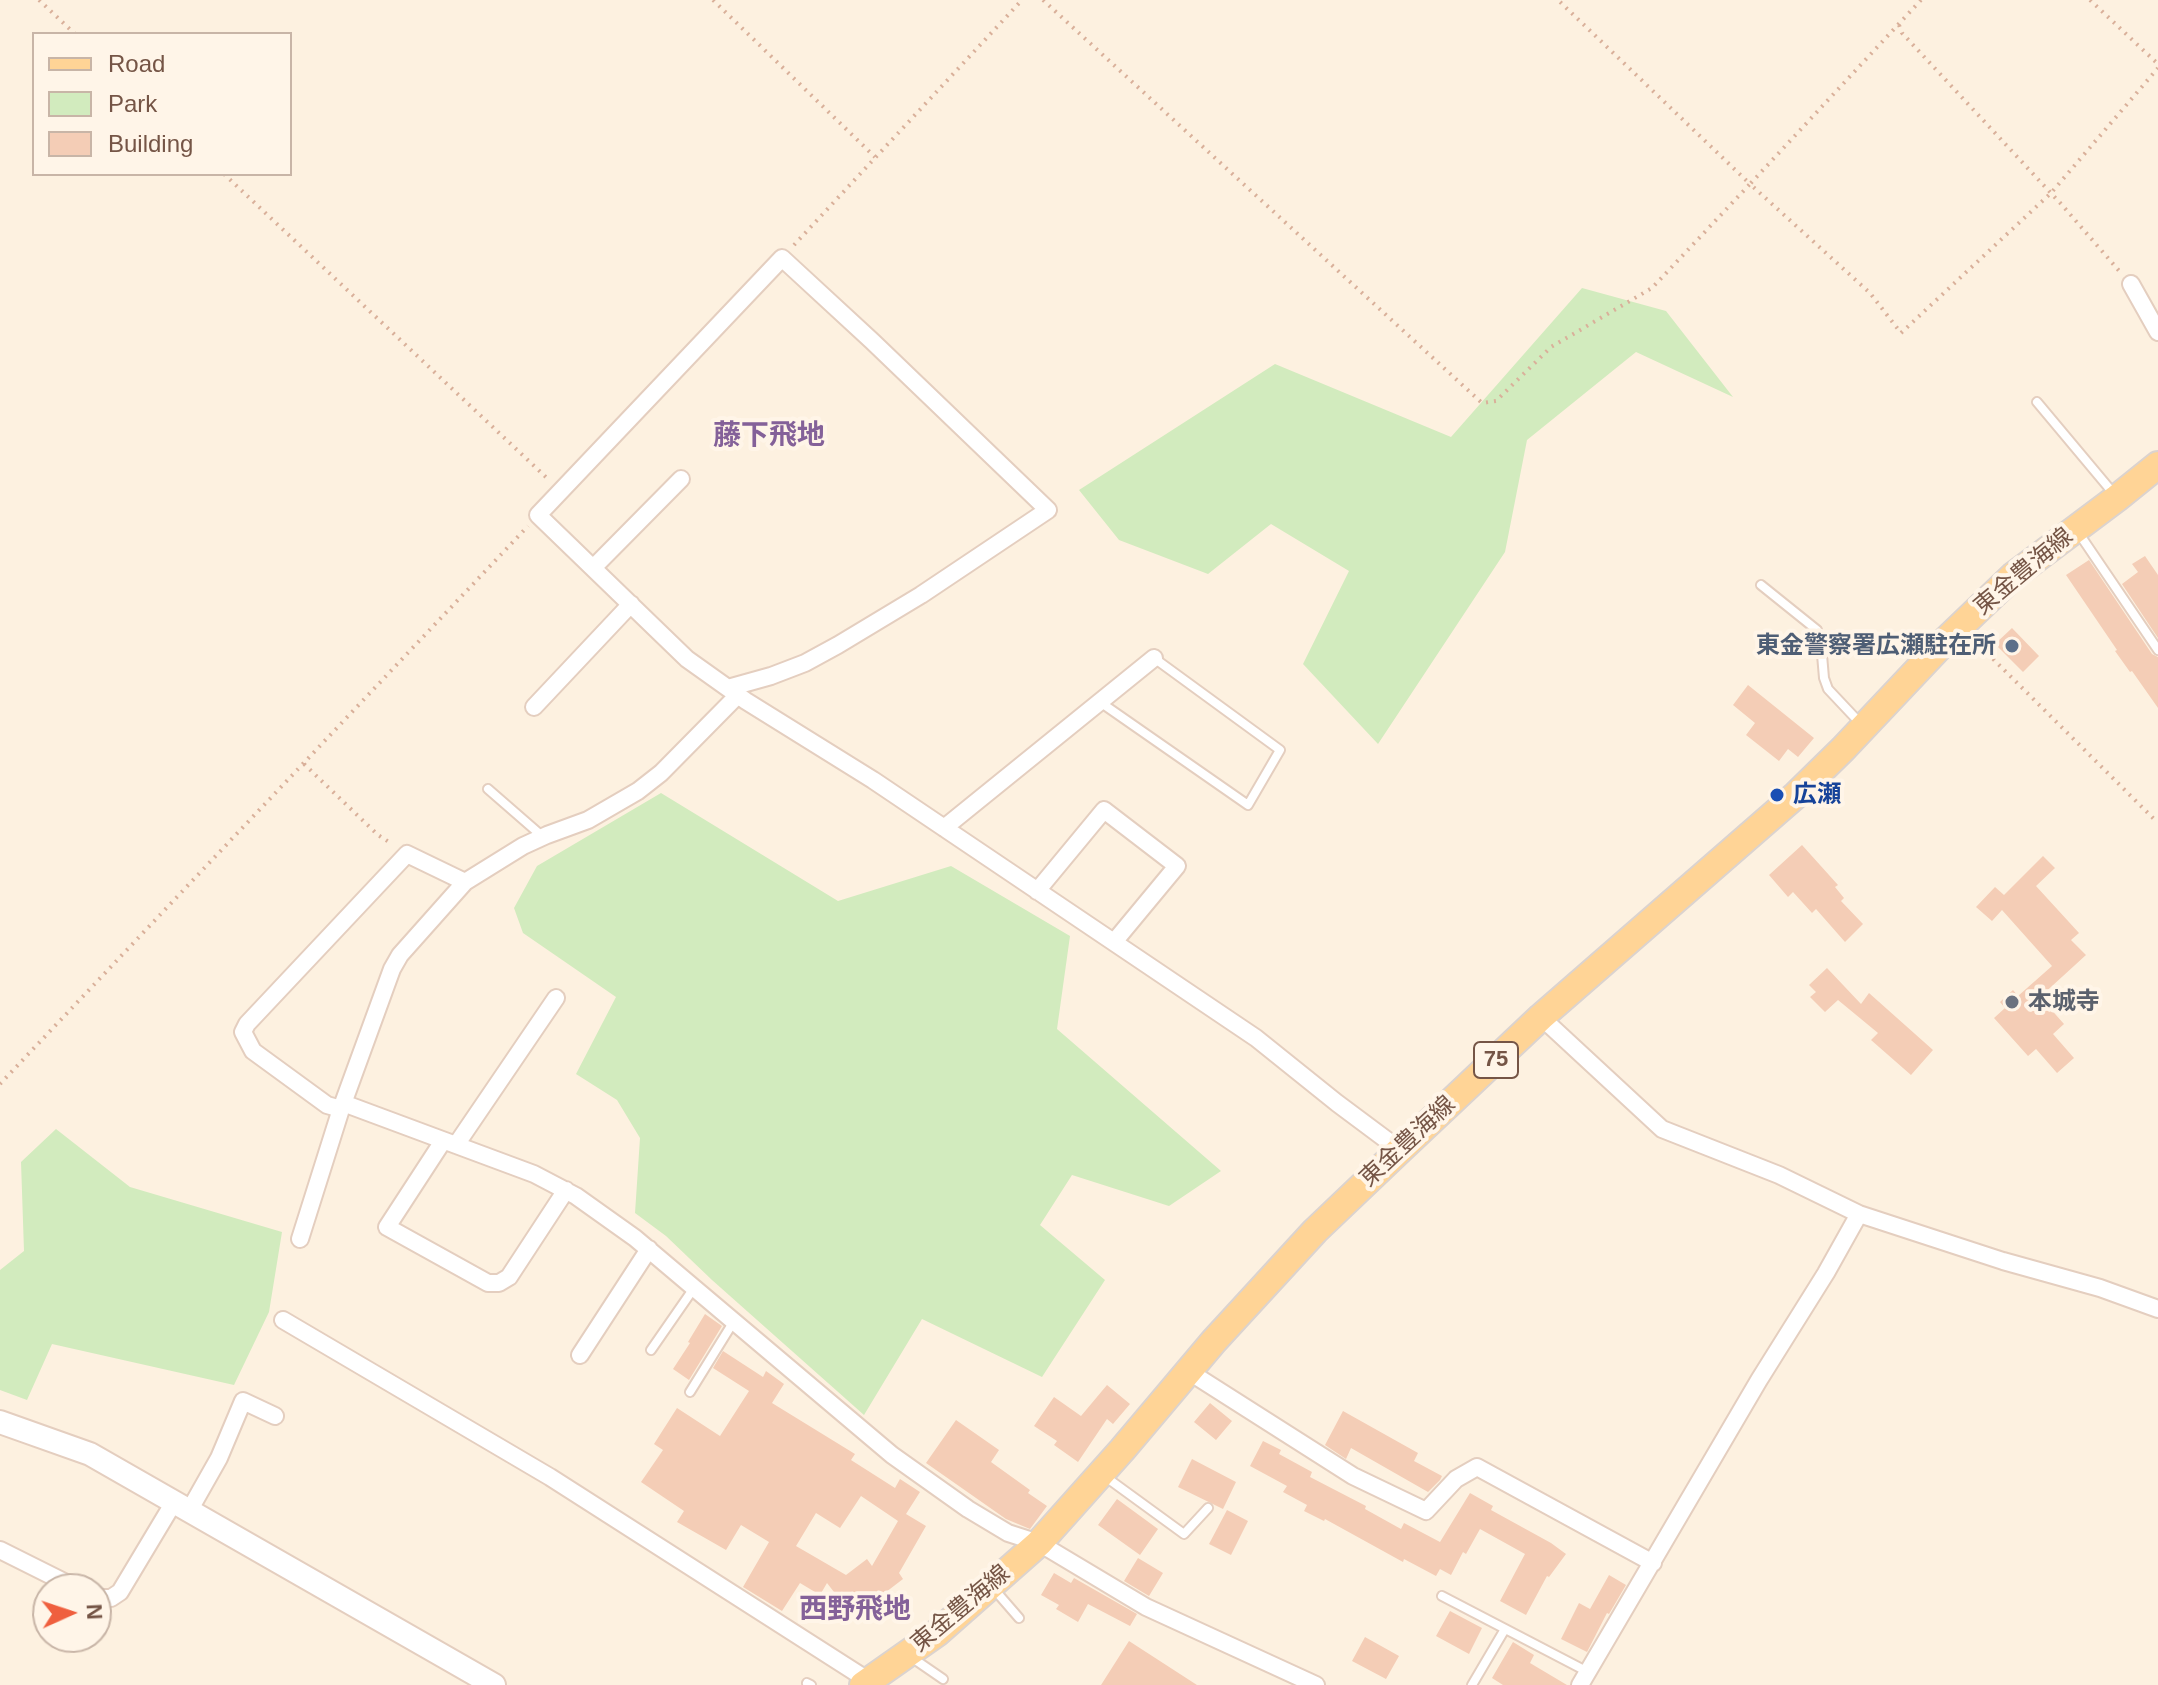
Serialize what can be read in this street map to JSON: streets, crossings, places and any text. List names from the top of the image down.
{
  "streets": {
    "main road": ["東金豊海線", "75"]
  },
  "districts": ["藤下飛地", "西野飛地"],
  "places": ["東金警察署広瀬駐在所", "広瀬", "本城寺"],
  "legend": ["Road", "Park", "Building"],
  "north": "right"
}
